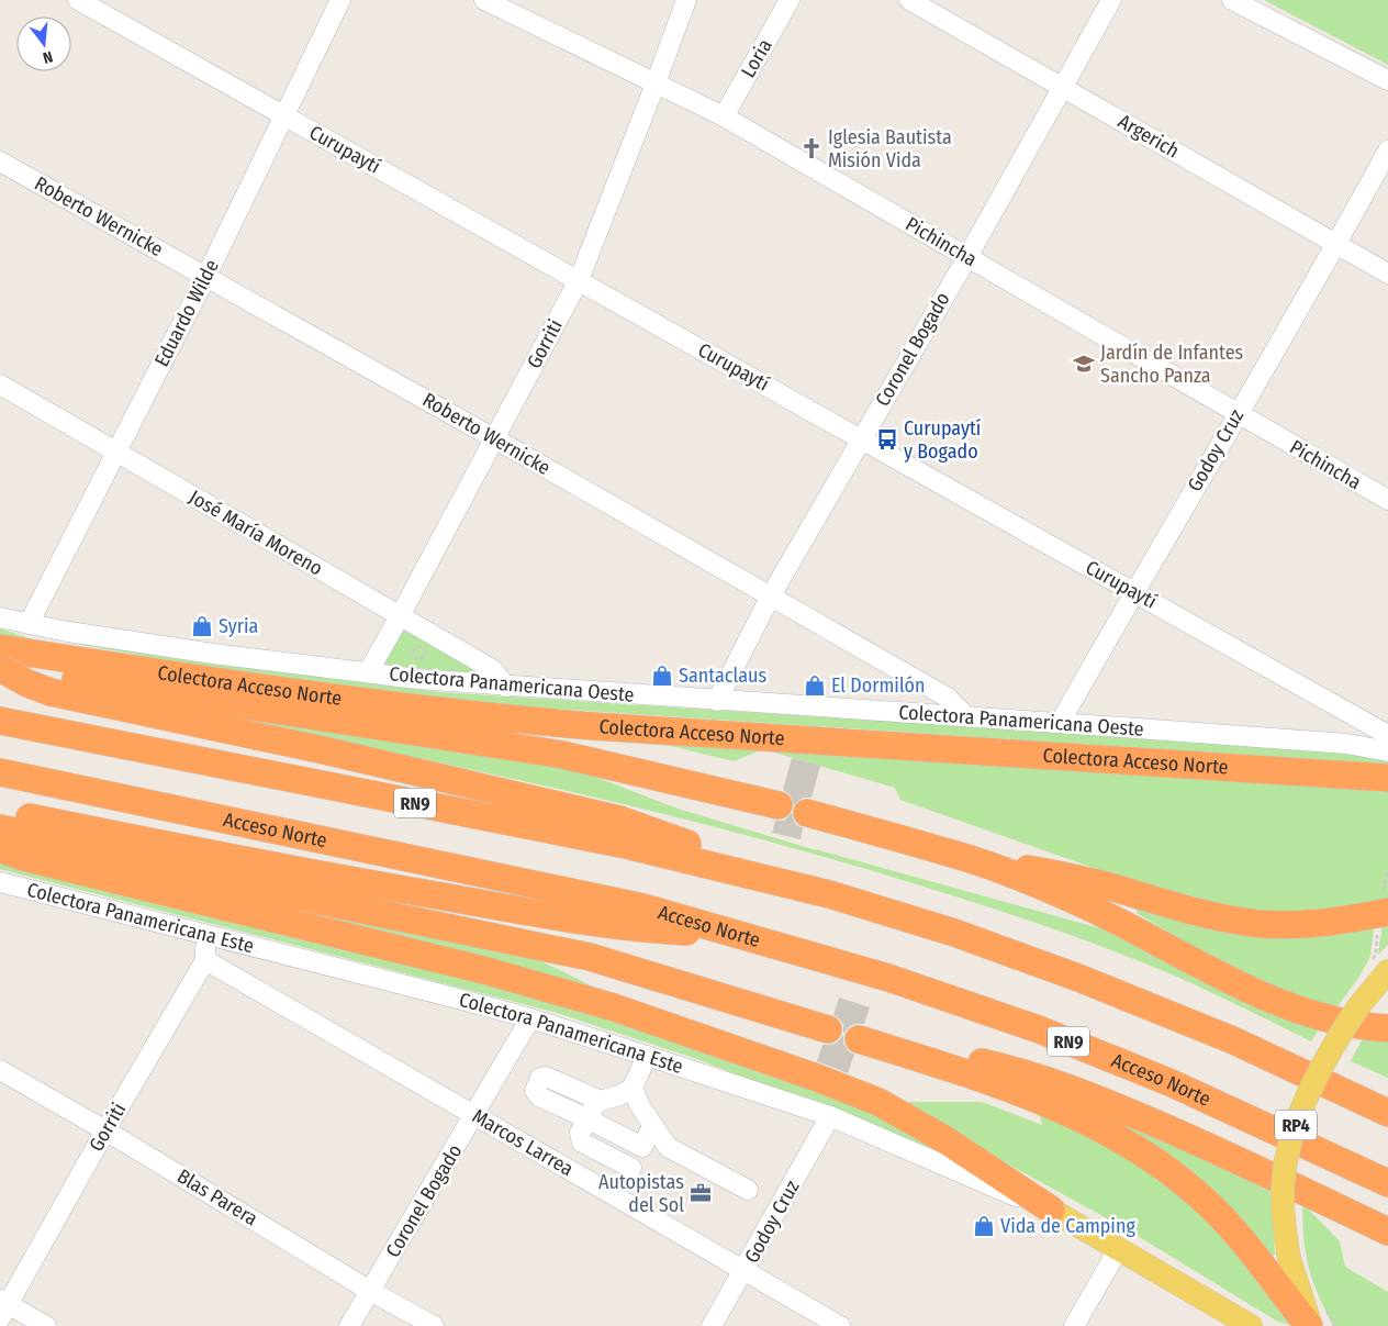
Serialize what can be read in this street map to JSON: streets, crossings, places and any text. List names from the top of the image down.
{
  "streets": {
    "highway": ["Colectora Acceso Norte", "RN9", "Acceso Norte"],
    "main road": ["Colectora Panamericana Este", "RP4"],
    "street": [
      "Loria",
      "Argerich",
      "Curupaytí",
      "Roberto Wernicke",
      "Pichincha",
      "Eduardo Wilde",
      "Gorriti",
      "Coronel Bogado",
      "Godoy Cruz",
      "José María Moreno",
      "Colectora Panamericana Oeste",
      "Marcos Larrea",
      "Blas Parera"
    ]
  },
  "crossings": [
    ["Loria", "Pichincha"],
    ["Argerich", "Coronel Bogado"],
    ["Argerich", "Godoy Cruz"],
    ["Curupaytí", "Eduardo Wilde"],
    ["Curupaytí", "Gorriti"],
    ["Curupaytí", "Coronel Bogado"],
    ["Curupaytí", "Godoy Cruz"],
    ["Roberto Wernicke", "Eduardo Wilde"],
    ["Roberto Wernicke", "Gorriti"],
    ["Roberto Wernicke", "Coronel Bogado"],
    ["Roberto Wernicke", "Colectora Panamericana Oeste"],
    ["Pichincha", "Gorriti"],
    ["Pichincha", "Coronel Bogado"],
    ["Pichincha", "Godoy Cruz"],
    ["Eduardo Wilde", "José María Moreno"],
    ["Eduardo Wilde", "Colectora Panamericana Oeste"],
    ["Gorriti", "José María Moreno"],
    ["Gorriti", "Colectora Panamericana Oeste"],
    ["Gorriti", "Colectora Panamericana Este"],
    ["Gorriti", "Marcos Larrea"],
    ["Gorriti", "Blas Parera"],
    ["Coronel Bogado", "Colectora Panamericana Oeste"],
    ["Coronel Bogado", "Colectora Panamericana Este"],
    ["Coronel Bogado", "Marcos Larrea"],
    ["Coronel Bogado", "Blas Parera"],
    ["Godoy Cruz", "Colectora Panamericana Oeste"],
    ["Godoy Cruz", "Colectora Panamericana Este"],
    ["Godoy Cruz", "Marcos Larrea"],
    ["José María Moreno", "Colectora Panamericana Oeste"]
  ],
  "places": {
    "church": ["Iglesia Bautista Misión Vida"],
    "school or university": ["Jardín de Infantes Sancho Panza"],
    "bus stop": ["Curupaytí y Bogado"],
    "shop": [
      "Syria",
      "Santaclaus",
      "El Dormilón",
      "Vida de Camping"
    ],
    "office": ["Autopistas del Sol"]
  },
  "north": "bottom"
}
